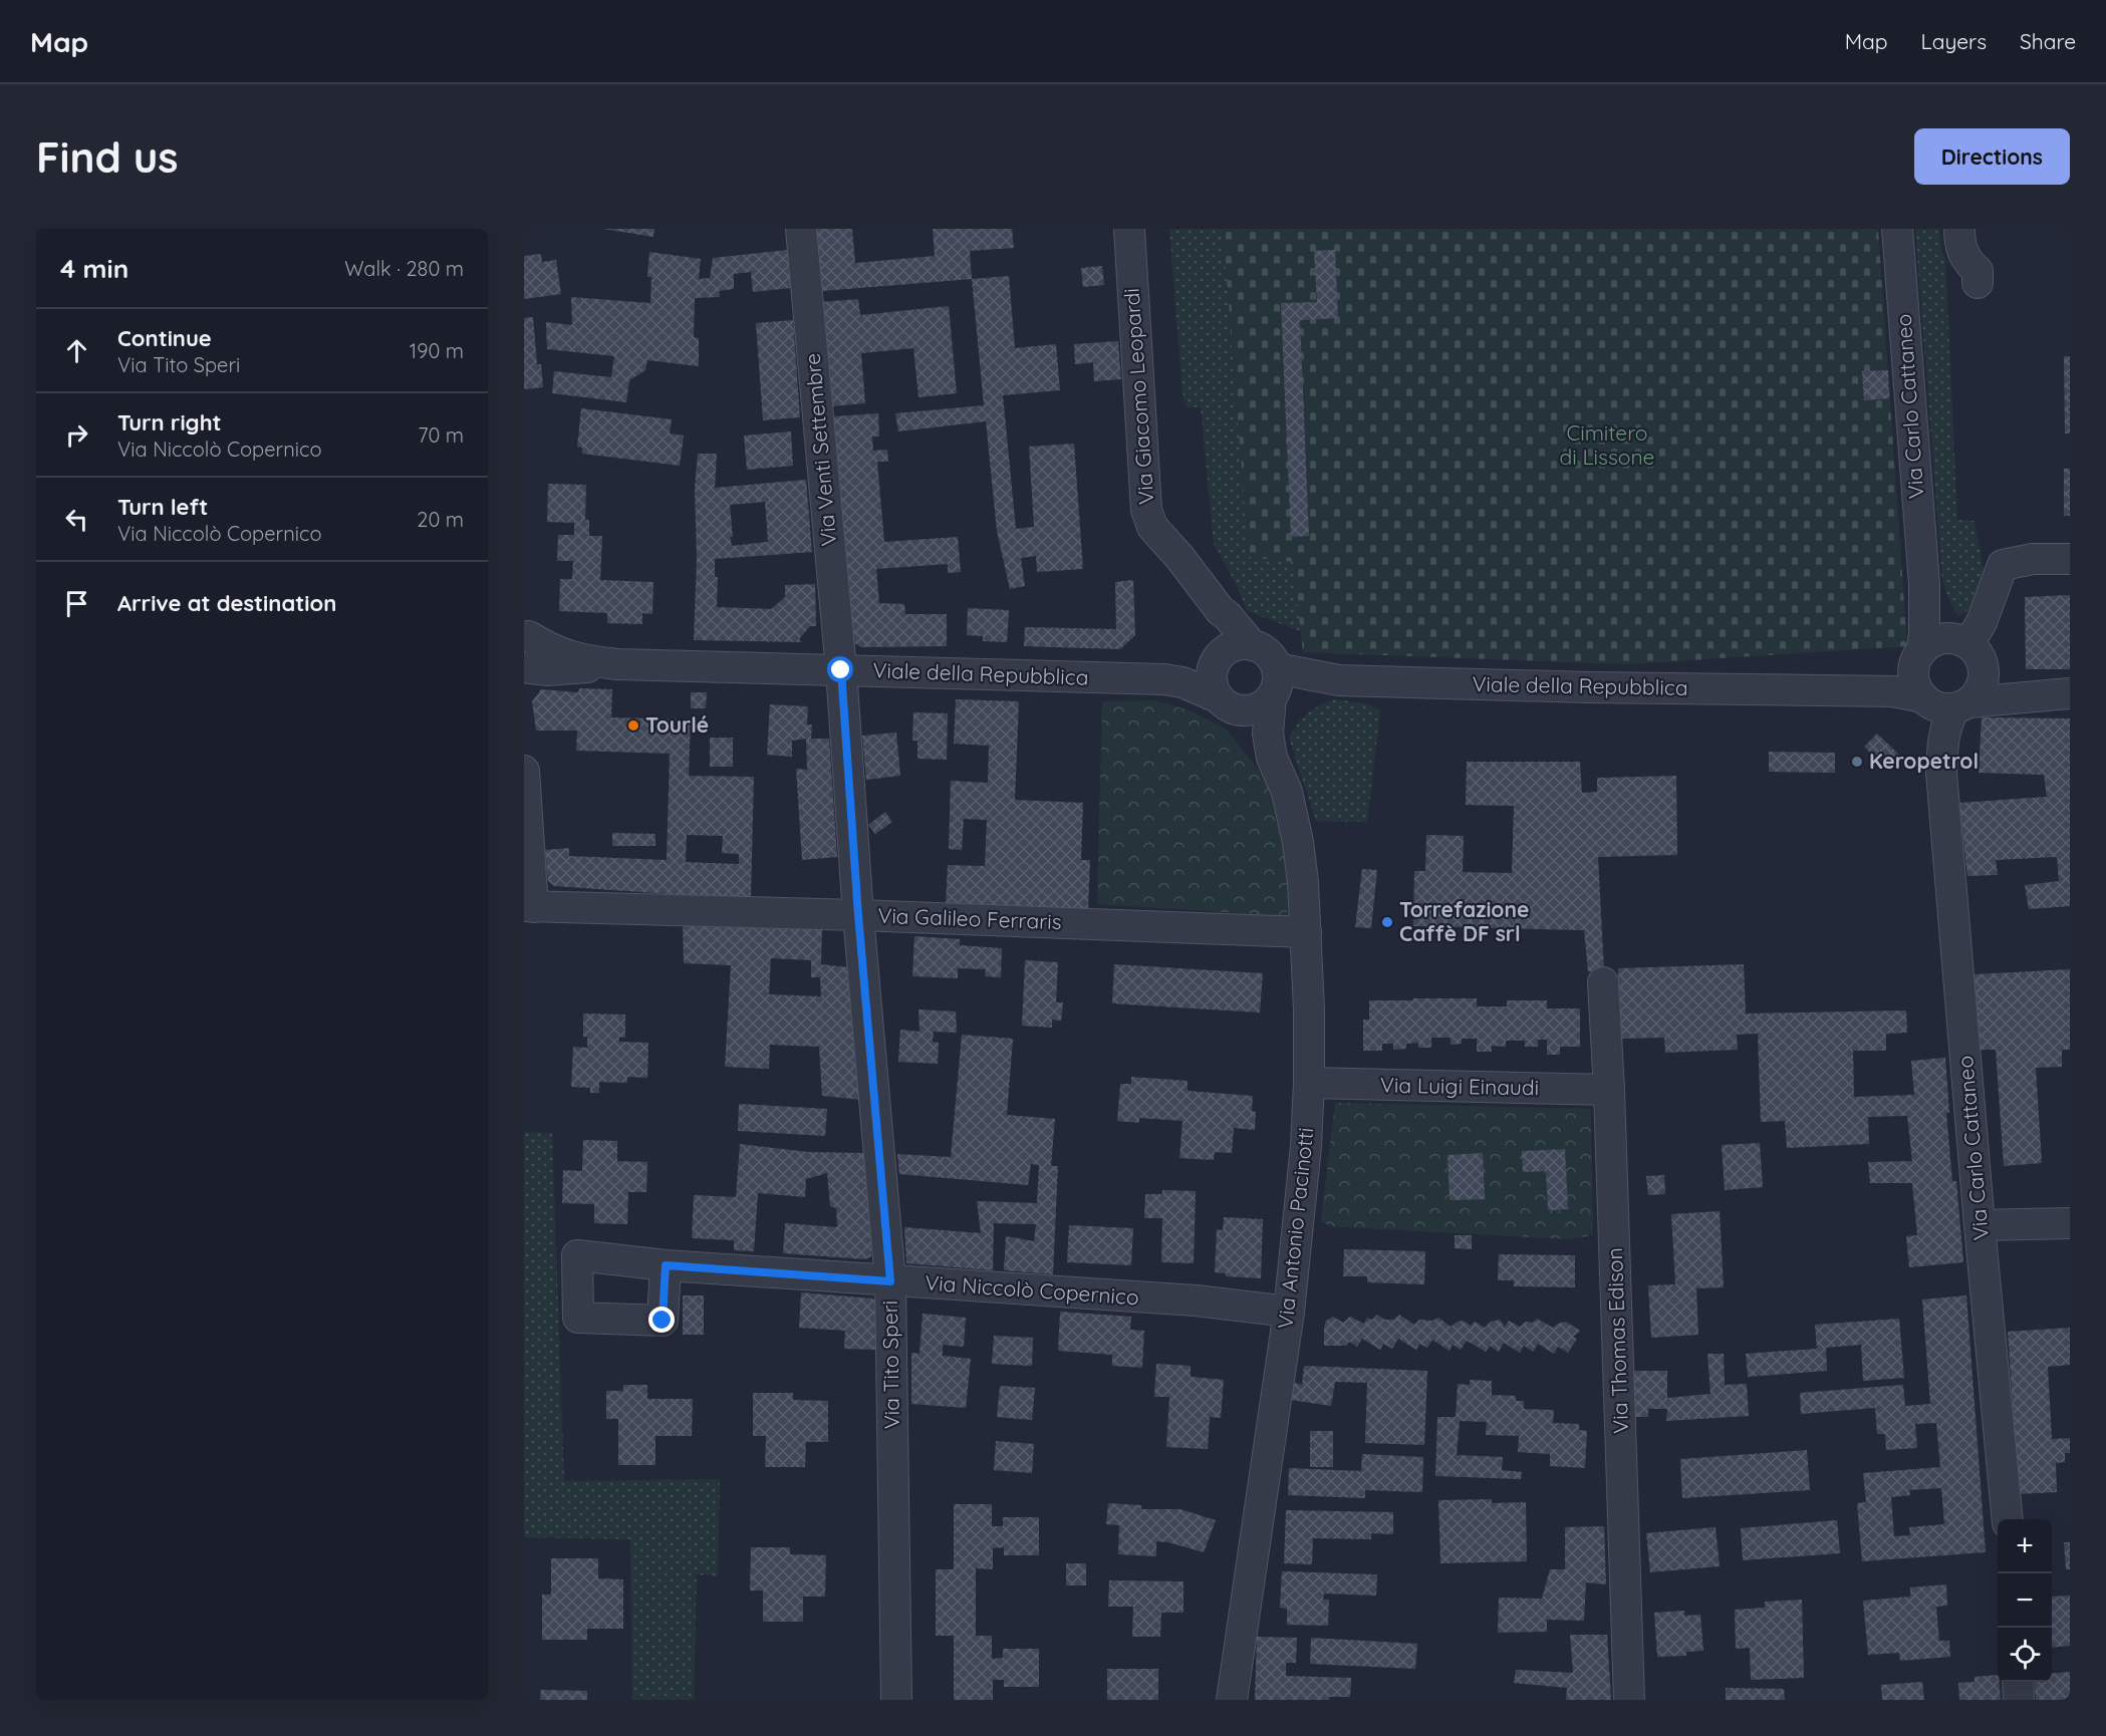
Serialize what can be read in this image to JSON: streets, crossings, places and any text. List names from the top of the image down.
{
  "streets": {
    "street": [
      "Via Giacomo Leopardi",
      "Via Carlo Cattaneo",
      "Via Venti Settembre",
      "Viale della Repubblica",
      "Via Galileo Ferraris",
      "Via Luigi Einaudi",
      "Via Antonio Pacinotti",
      "Via Niccolò Copernico",
      "Via Thomas Edison",
      "Via Tito Speri"
    ]
  },
  "crossings": [
    ["Via Giacomo Leopardi", "Viale della Repubblica"],
    ["Via Giacomo Leopardi", "Via Antonio Pacinotti"],
    ["Via Carlo Cattaneo", "Viale della Repubblica"],
    ["Via Venti Settembre", "Viale della Repubblica"],
    ["Via Venti Settembre", "Via Tito Speri"],
    ["Viale della Repubblica", "Via Antonio Pacinotti"],
    ["Viale della Repubblica", "Via Tito Speri"],
    ["Via Galileo Ferraris", "Via Antonio Pacinotti"],
    ["Via Galileo Ferraris", "Via Tito Speri"],
    ["Via Luigi Einaudi", "Via Antonio Pacinotti"],
    ["Via Luigi Einaudi", "Via Thomas Edison"],
    ["Via Antonio Pacinotti", "Via Niccolò Copernico"],
    ["Via Niccolò Copernico", "Via Tito Speri"]
  ],
  "parks": ["Cimitero di Lissone"],
  "places": ["Tourlé", "Keropetrol", "Torrefazione Caffè DF srl"],
  "page": {
    "header": "Map",
    "nav": ["Map", "Layers", "Share"],
    "buttons": "Directions",
    "title": "Find us",
    "heading": ["4 min", "Walk · 280 m"],
    "list": [
      ["Continue", "Via Tito Speri", "190 m"],
      ["Turn right", "Via Niccolò Copernico", "70 m"],
      ["Turn left", "Via Niccolò Copernico", "20 m"],
      "Arrive at destination"
    ],
    "map_buttons": ["+", "−"]
  }
}
